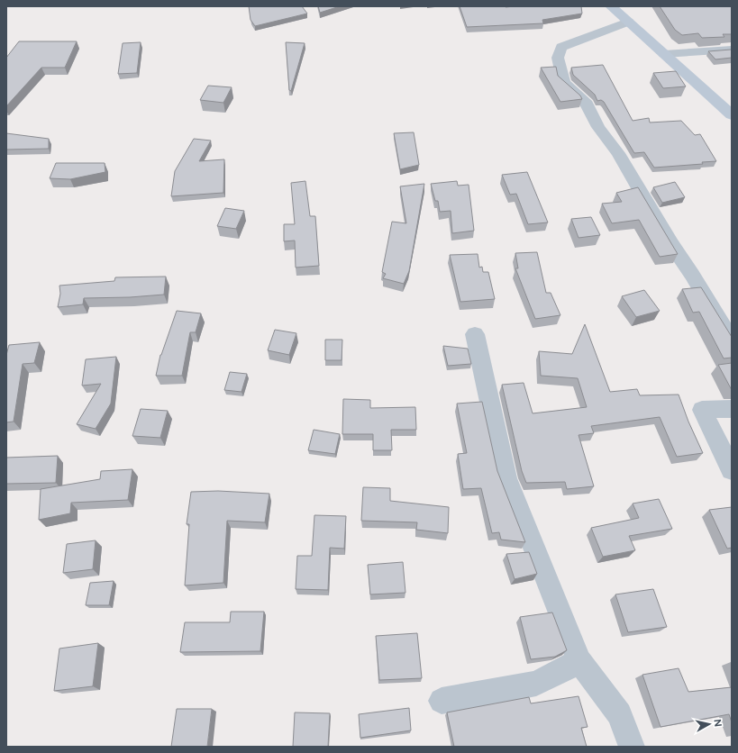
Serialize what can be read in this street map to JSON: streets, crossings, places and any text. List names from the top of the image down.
{
  "north": "right"
}
